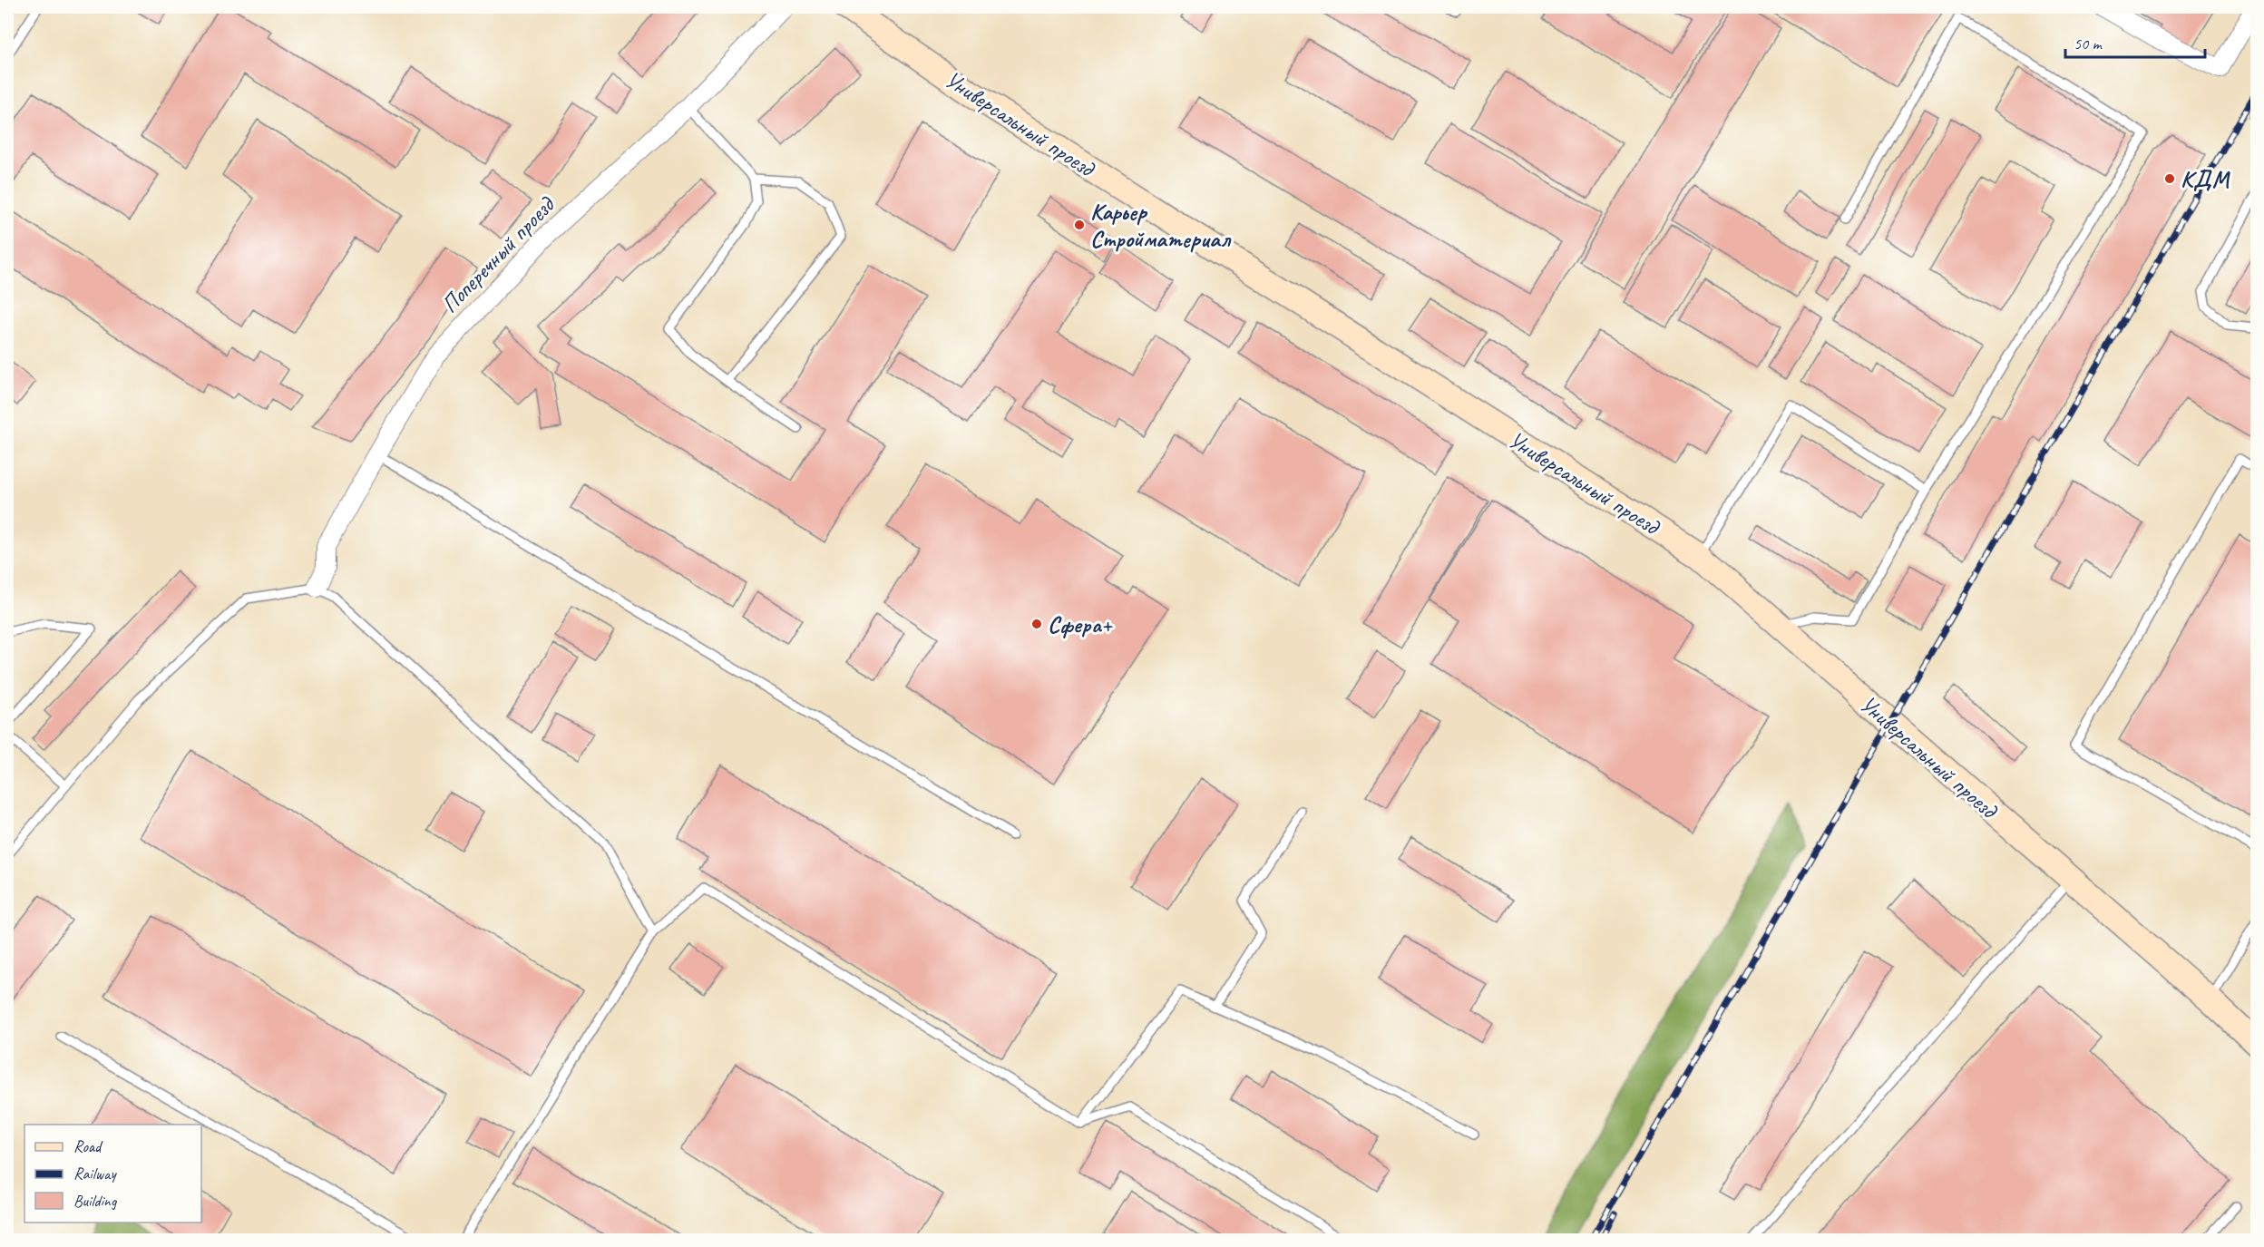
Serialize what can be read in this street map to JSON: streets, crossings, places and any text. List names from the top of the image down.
{
  "streets": {
    "street": ["Универсальный проезд", "Поперечный проезд"]
  },
  "places": ["КДМ", "Карьер Стройматериал", "Сфера+"],
  "legend": ["Road", "Railway", "Building"],
  "scale_bar": "50 m"
}
